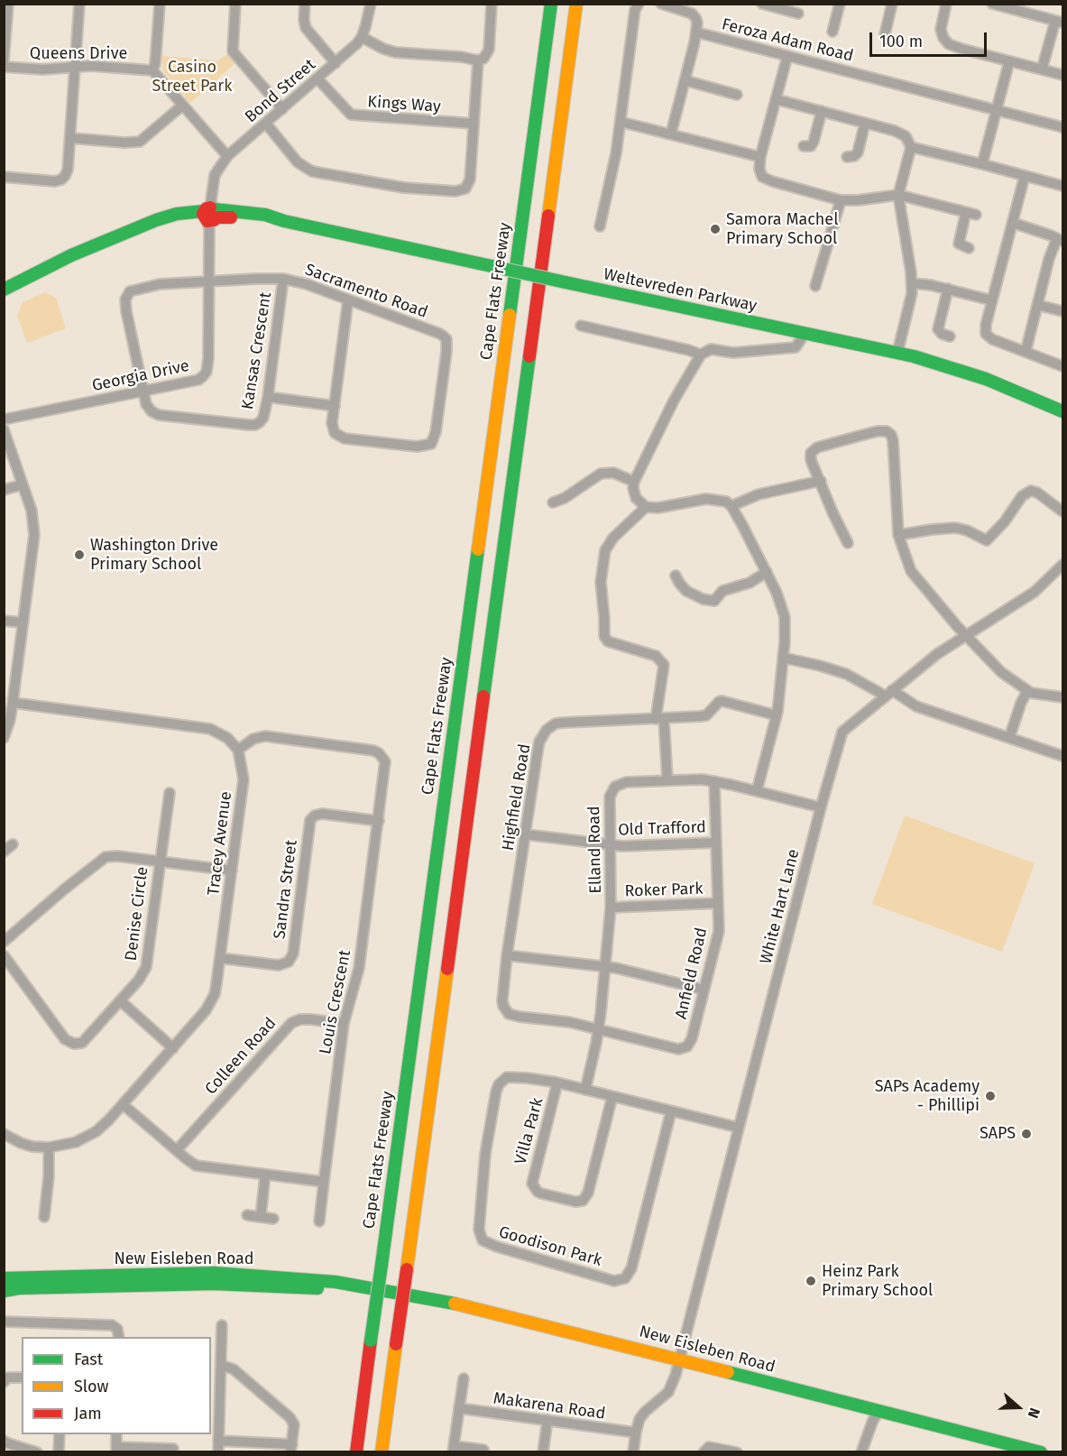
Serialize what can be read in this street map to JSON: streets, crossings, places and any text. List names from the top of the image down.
{
  "streets": {
    "main road": ["Weltevreden Parkway", "Cape Flats Freeway", "New Eisleben Road"],
    "street": [
      "Feroza Adam Road",
      "Queens Drive",
      "Bond Street",
      "Kings Way",
      "Sacramento Road",
      "Kansas Crescent",
      "Georgia Drive",
      "Highfield Road",
      "Old Trafford",
      "Tracey Avenue",
      "Elland Road",
      "Sandra Street",
      "Roker Park",
      "White Hart Lane",
      "Denise Circle",
      "Anfield Road",
      "Louis Crescent",
      "Colleen Road",
      "Villa Park",
      "Goodison Park",
      "Makarena Road"
    ]
  },
  "crossings": [
    ["Bond Street", "Kings Way"],
    ["Bond Street", "Weltevreden Parkway"],
    ["Bond Street", "Georgia Drive"],
    ["Weltevreden Parkway", "Georgia Drive"],
    ["Sacramento Road", "Kansas Crescent"],
    ["Sacramento Road", "Georgia Drive"],
    ["Kansas Crescent", "Georgia Drive"],
    ["Highfield Road", "Old Trafford"],
    ["Highfield Road", "Elland Road"],
    ["Highfield Road", "Anfield Road"],
    ["Old Trafford", "Elland Road"],
    ["Old Trafford", "Anfield Road"],
    ["Tracey Avenue", "Sandra Street"],
    ["Tracey Avenue", "Louis Crescent"],
    ["Elland Road", "Roker Park"],
    ["Elland Road", "White Hart Lane"],
    ["Elland Road", "Anfield Road"],
    ["Sandra Street", "Louis Crescent"],
    ["Roker Park", "Anfield Road"],
    ["White Hart Lane", "New Eisleben Road"],
    ["White Hart Lane", "Makarena Road"],
    ["Louis Crescent", "Colleen Road"],
    ["Villa Park", "Goodison Park"]
  ],
  "parks": ["Casino Street Park"],
  "places": [
    "Samora Machel Primary School",
    "Washington Drive Primary School",
    "SAPs Academy - Phillipi",
    "SAPS",
    "Heinz Park Primary School"
  ],
  "legend": ["Fast", "Slow", "Jam"],
  "scale_bar": "100 m",
  "north": "right"
}
